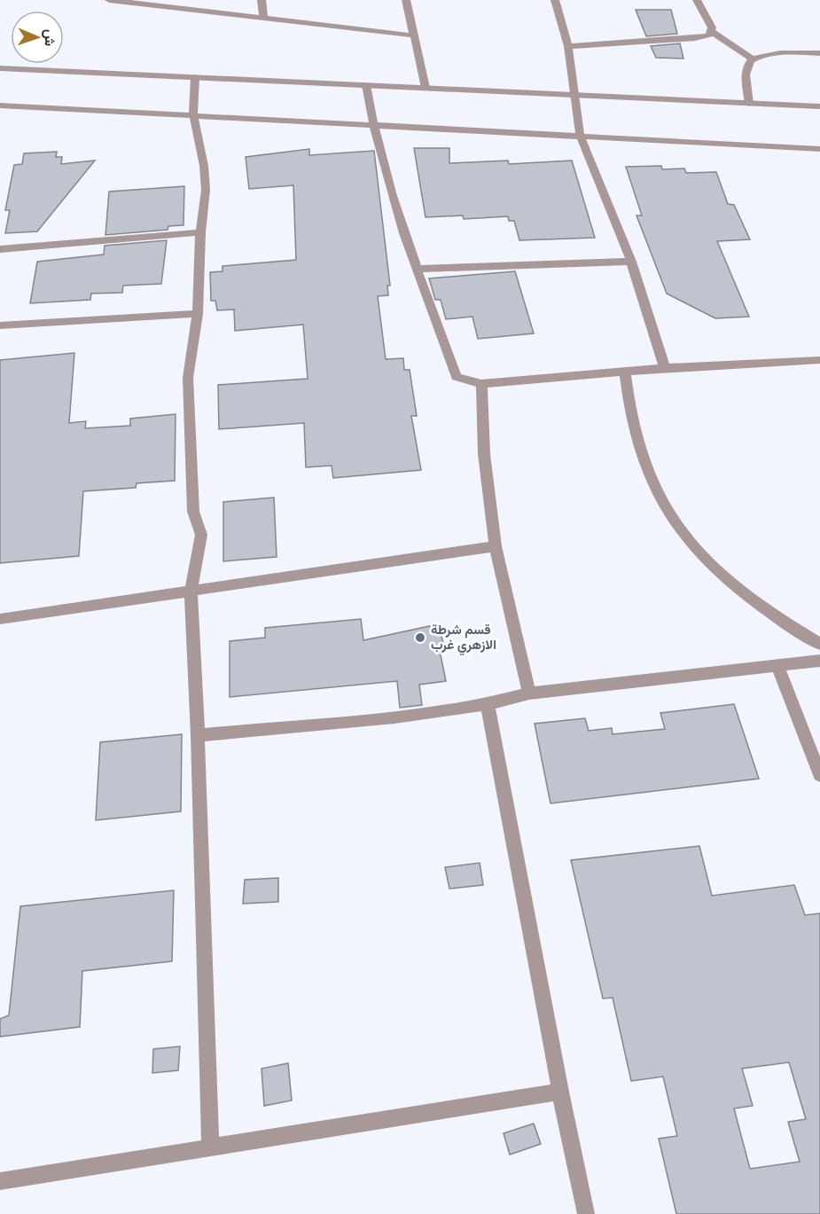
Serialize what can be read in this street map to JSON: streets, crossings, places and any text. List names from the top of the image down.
{
  "places": ["قسم شرطة الازهري غرب"],
  "north": "right"
}
